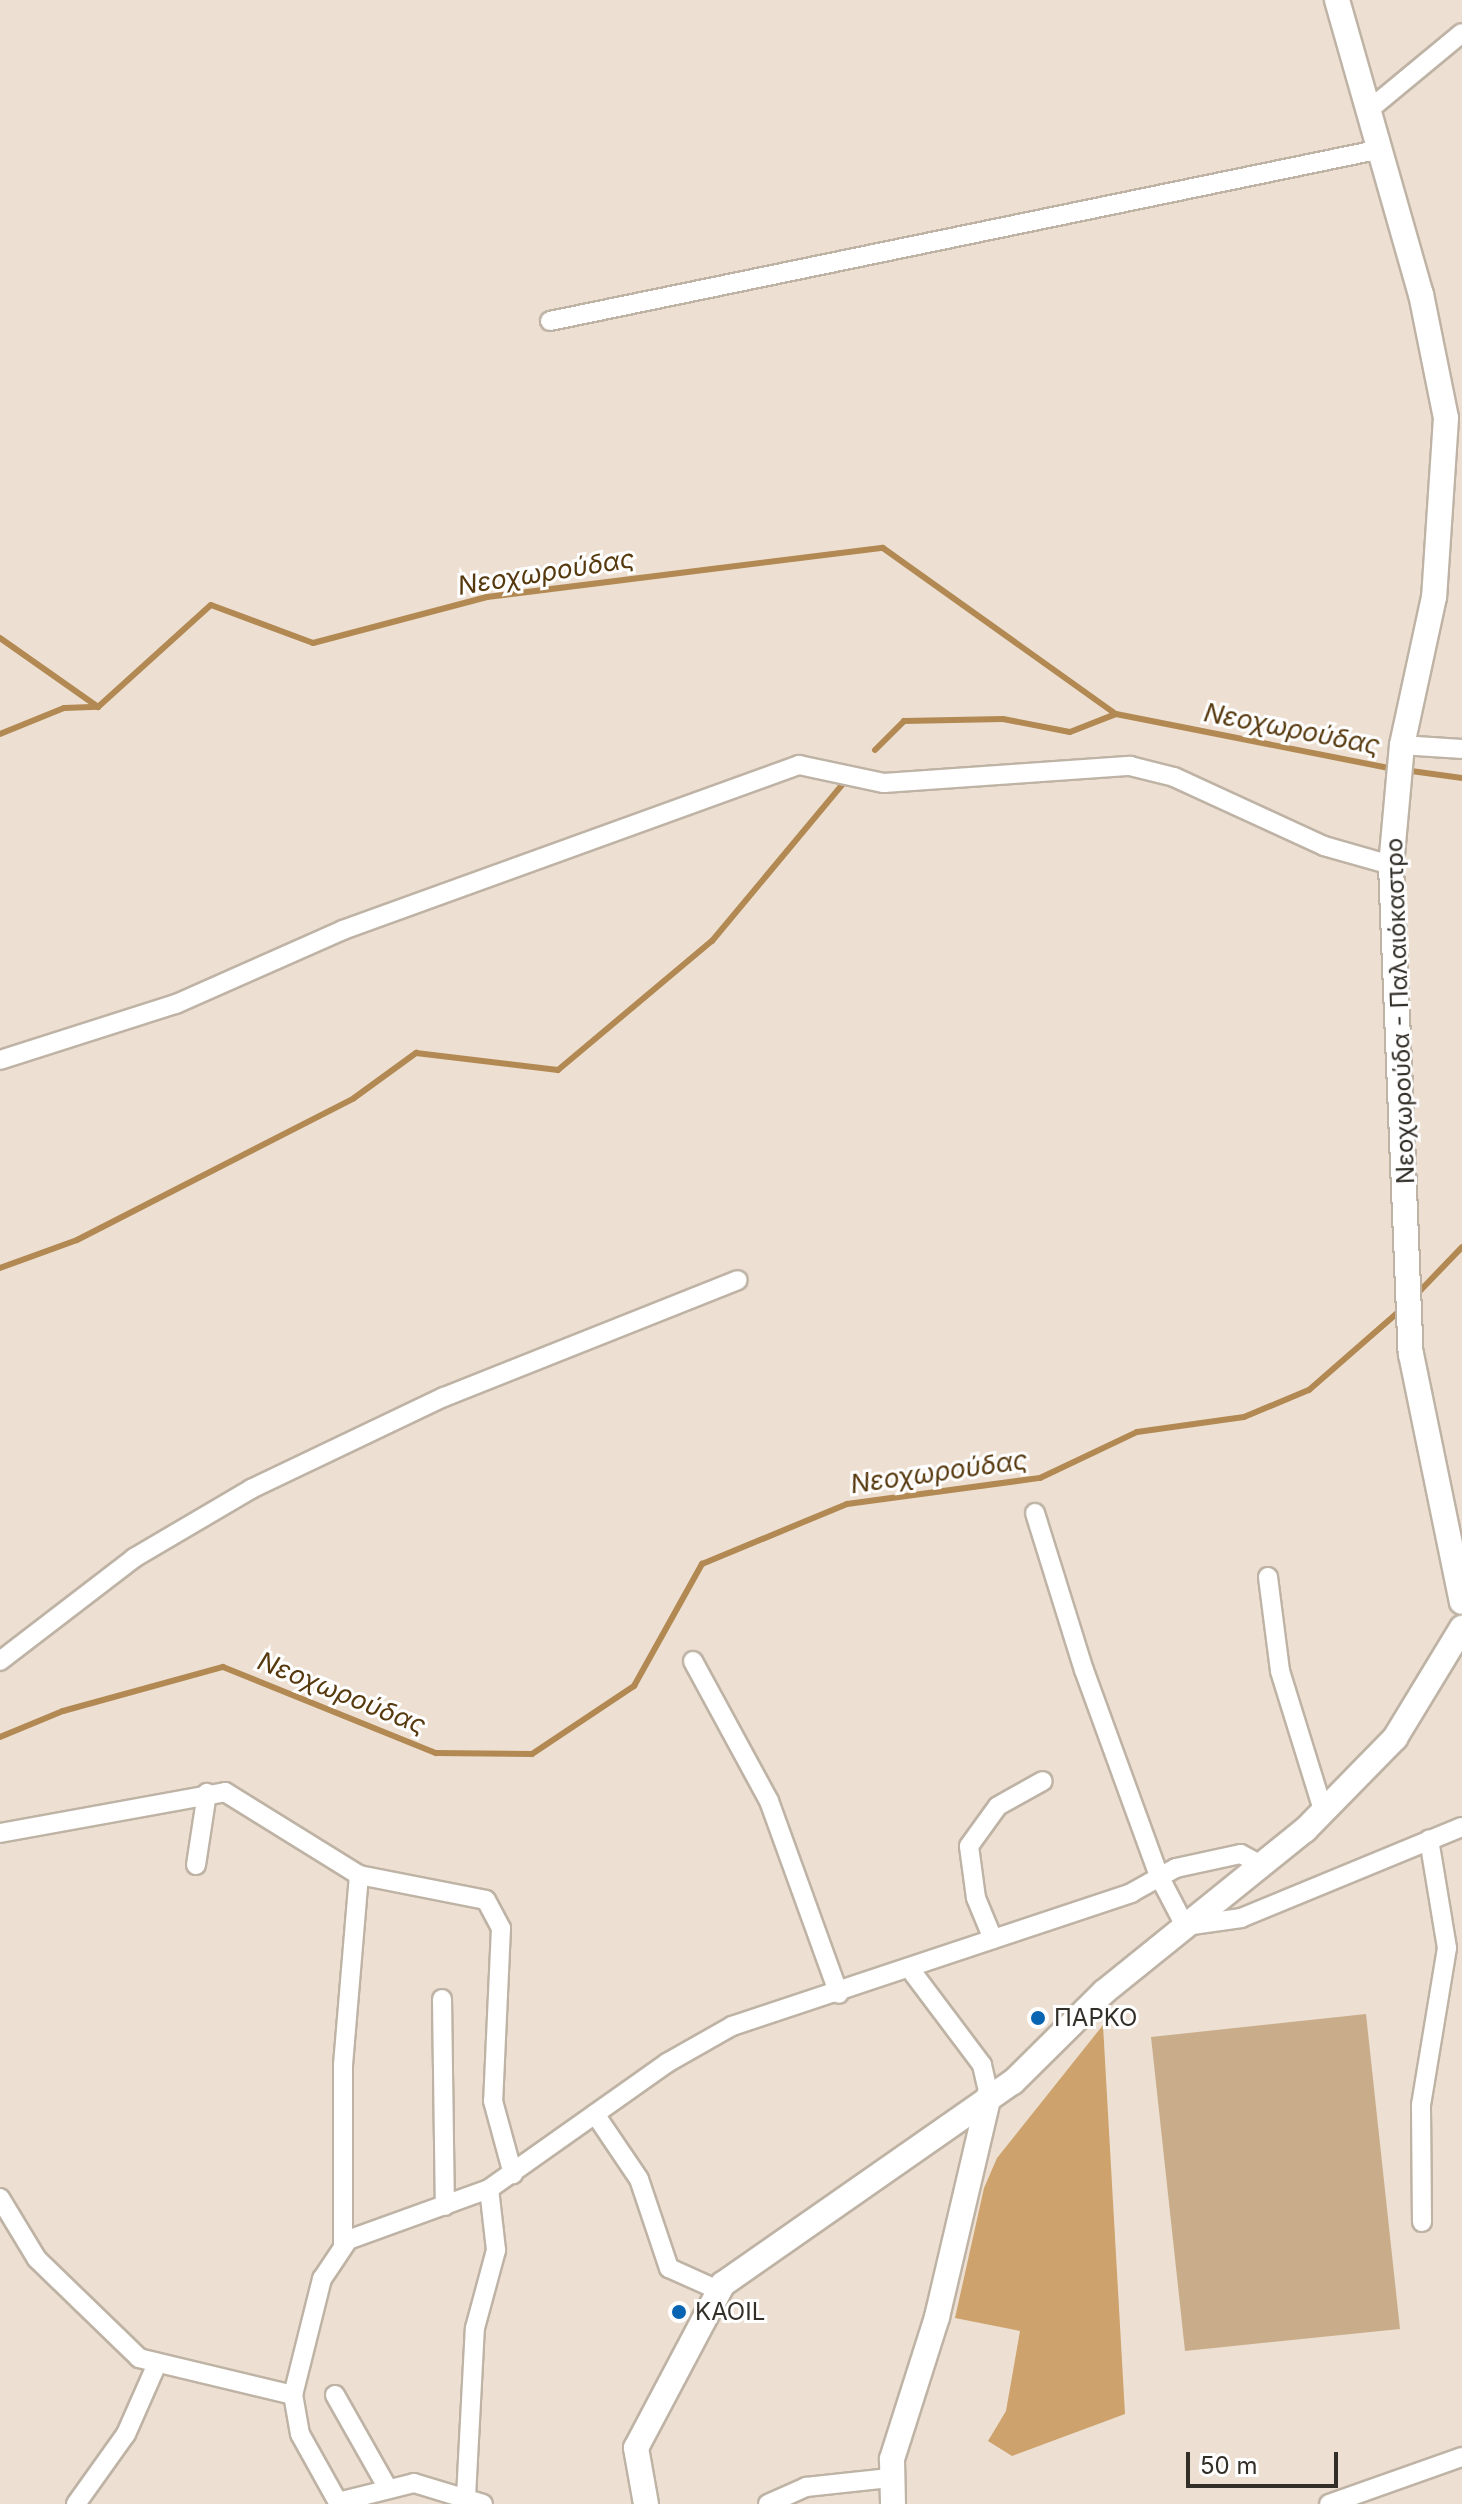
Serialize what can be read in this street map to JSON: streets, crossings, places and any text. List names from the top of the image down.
{
  "streets": {
    "street": ["Νεοχωρούδα - Παλαιόκαστρο"]
  },
  "water": ["Νεοχωρούδας"],
  "places": ["ΠΑΡΚΟ", "KAOIL"],
  "scale_bar": "50 m"
}
